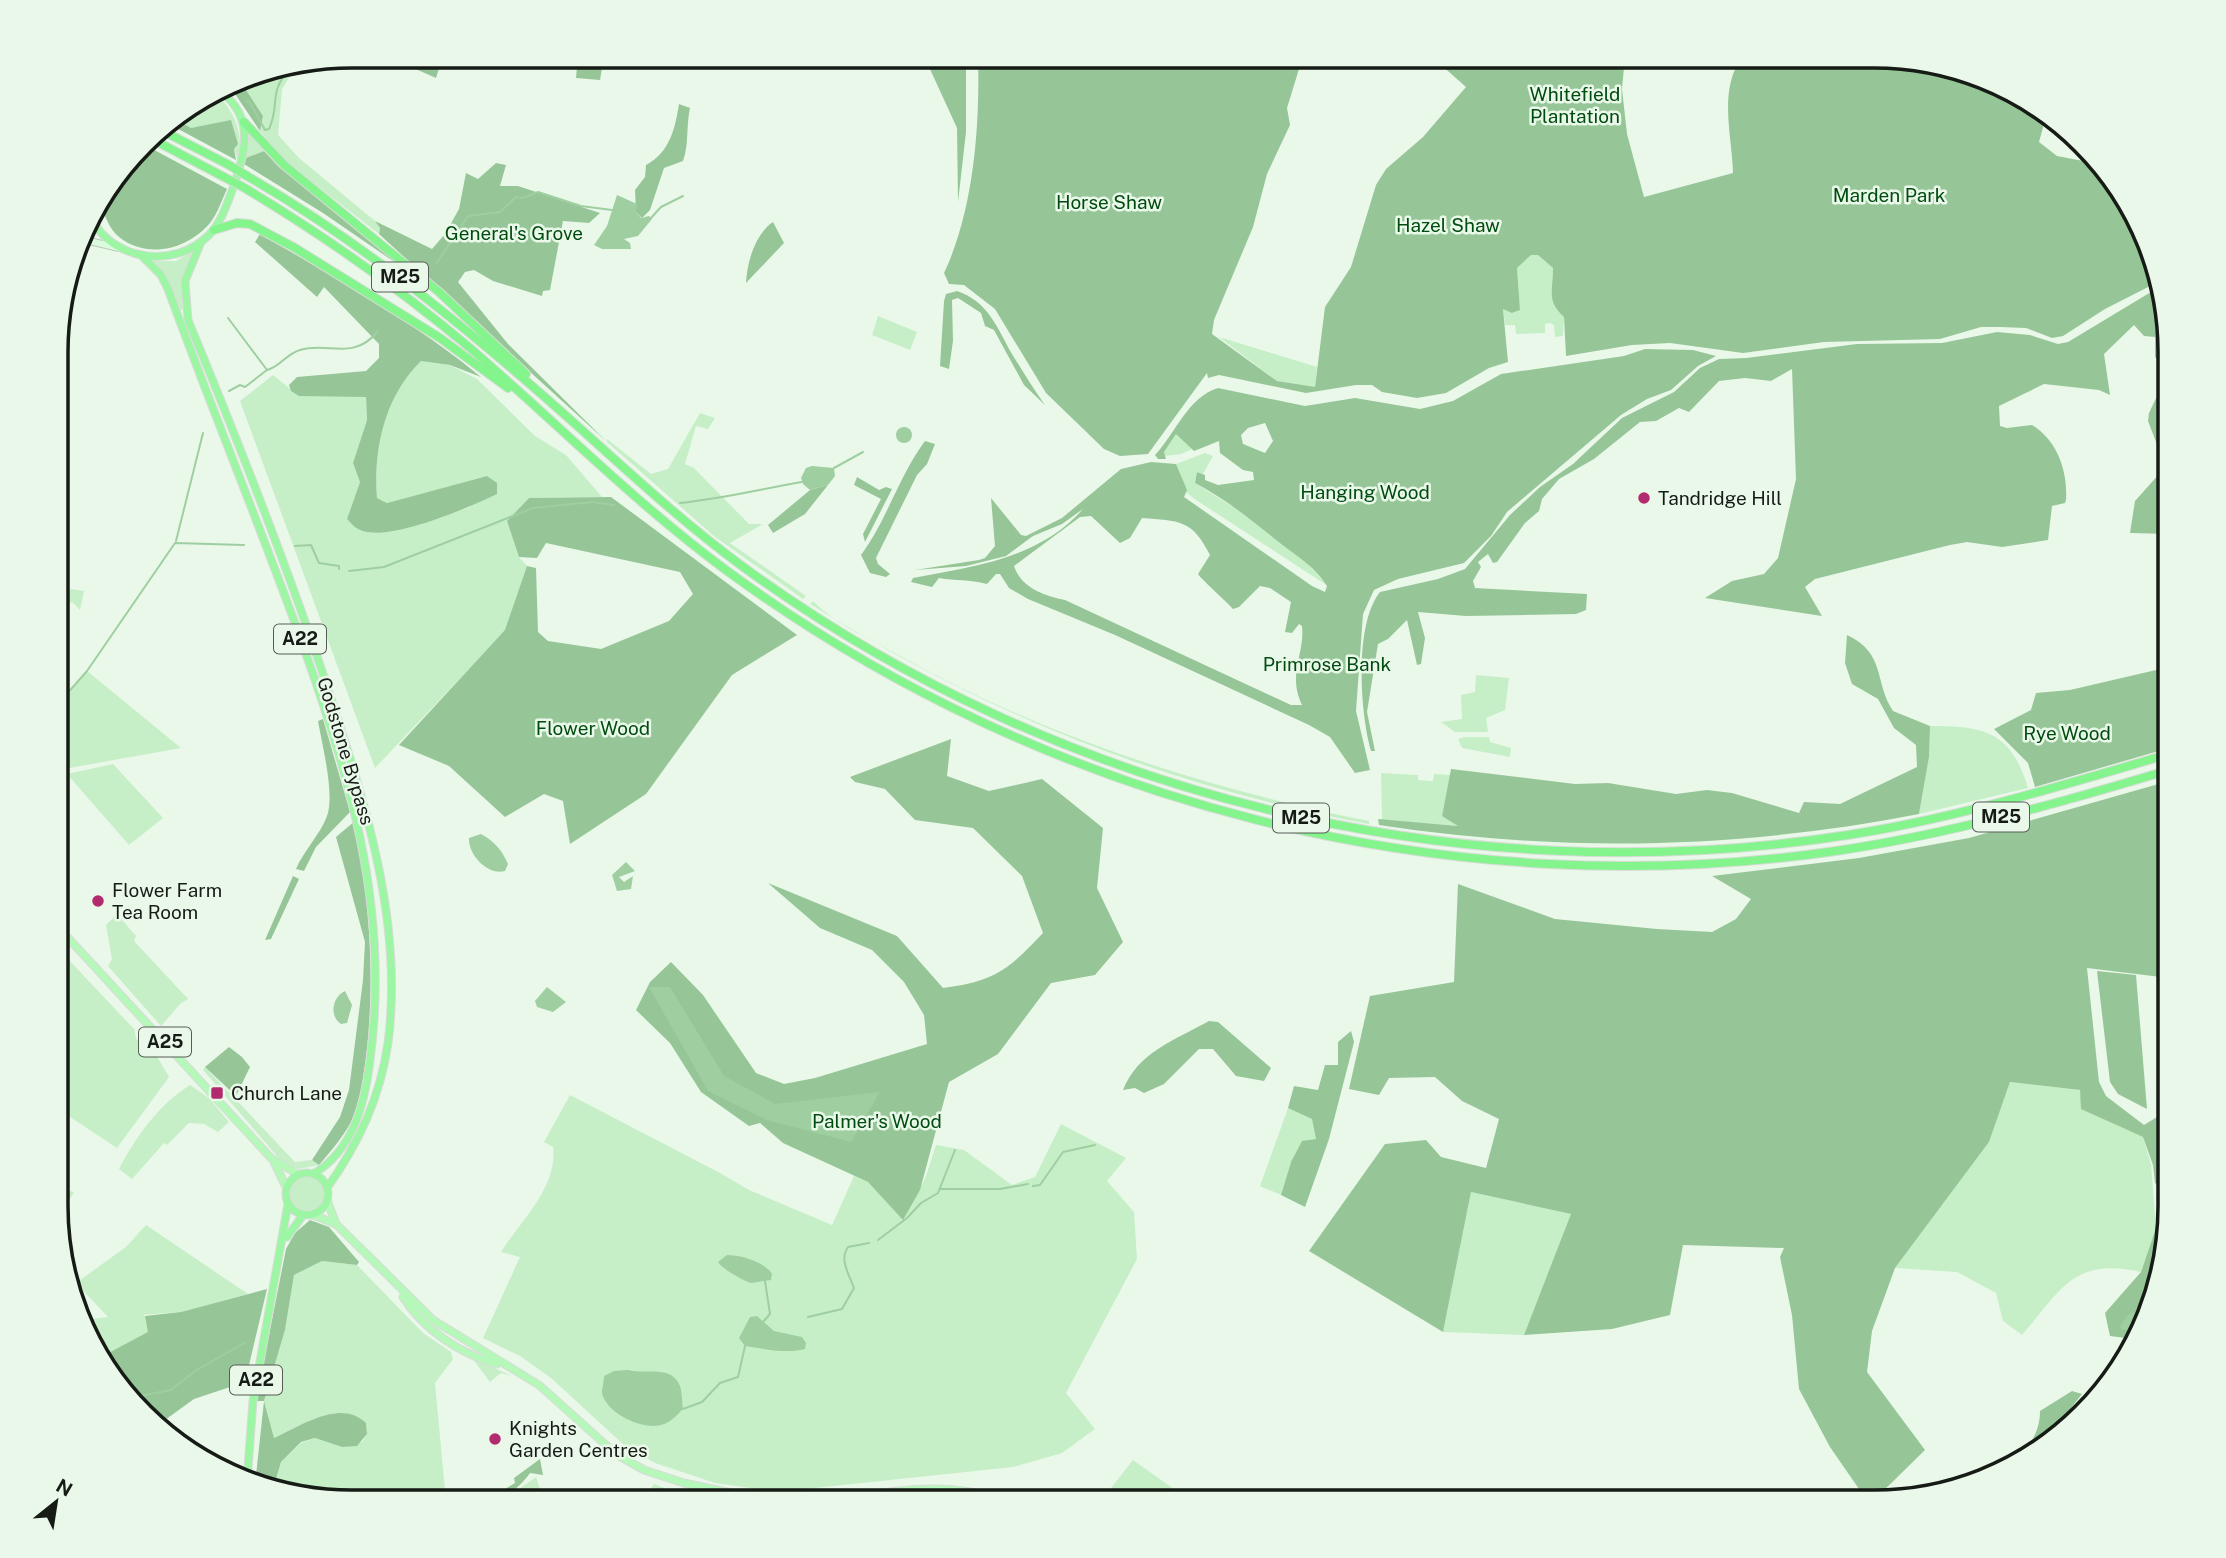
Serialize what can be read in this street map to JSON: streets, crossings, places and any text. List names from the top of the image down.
{
  "streets": {
    "highway": ["M25", "A22", "Godstone Bypass"],
    "main road": ["A25"]
  },
  "crossings": [
    ["A22", "Godstone Bypass"],
    ["A22", "A25"],
    ["Godstone Bypass", "A25"]
  ],
  "parks": [
    "Whitefield Plantation",
    "Marden Park",
    "Horse Shaw",
    "Hazel Shaw",
    "General's Grove",
    "Hanging Wood",
    "Primrose Bank",
    "Flower Wood",
    "Rye Wood",
    "Palmer's Wood"
  ],
  "places": {
    "other": ["Tandridge Hill", "Flower Farm Tea Room", "Knights Garden Centres"],
    "transit": ["Church Lane"]
  },
  "north": "top right"
}
